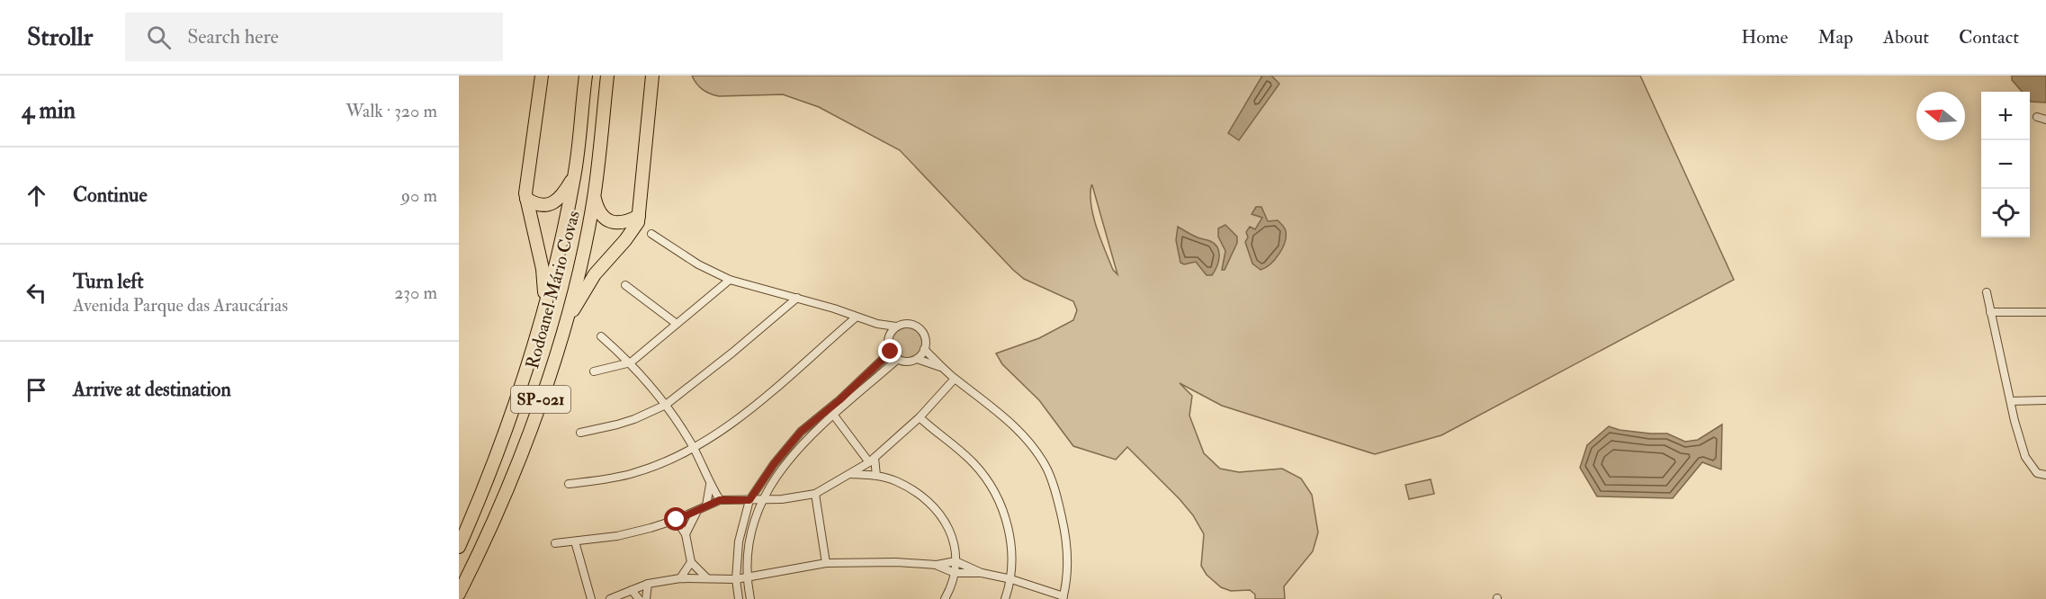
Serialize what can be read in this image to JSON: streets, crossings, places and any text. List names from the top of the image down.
{
  "streets": {
    "highway": ["Rodoanel Mário Covas", "SP-021"]
  },
  "north": "left",
  "page": {
    "header": "Strollr",
    "search": "Search here",
    "nav": [
      "Home",
      "Map",
      "About",
      "Contact"
    ],
    "heading": ["4 min", "Walk · 320 m"],
    "map_buttons": ["+", "−"],
    "list": [
      ["Continue", "90 m"],
      ["Turn left", "Avenida Parque das Araucárias", "230 m"],
      "Arrive at destination"
    ]
  }
}
